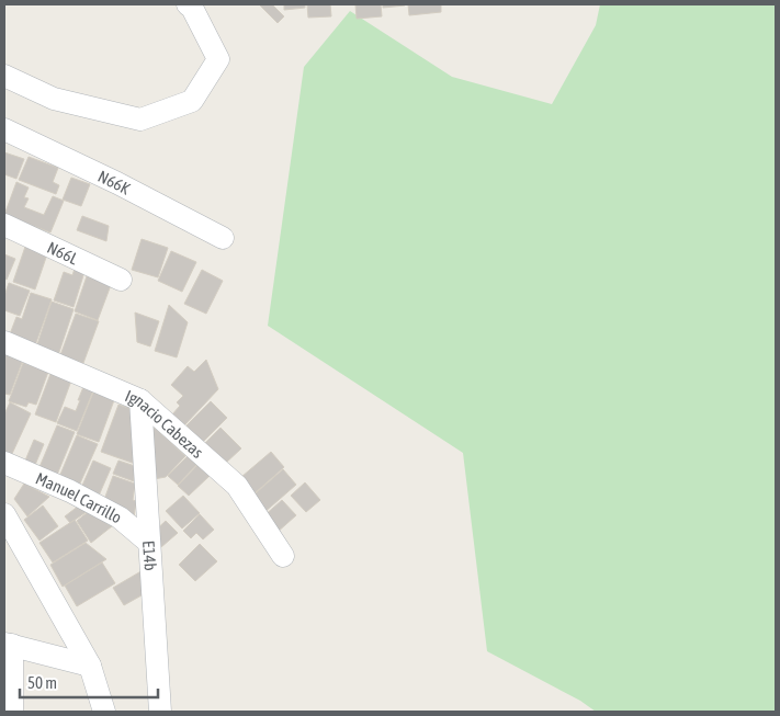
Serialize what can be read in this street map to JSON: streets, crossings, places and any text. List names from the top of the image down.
{
  "streets": {
    "street": [
      "N66K",
      "N66L",
      "Ignacio Cabezas",
      "Manuel Carrillo",
      "E14b"
    ]
  },
  "crossings": [
    ["Ignacio Cabezas", "E14b"],
    ["Manuel Carrillo", "E14b"]
  ],
  "scale_bar": "50 m"
}
